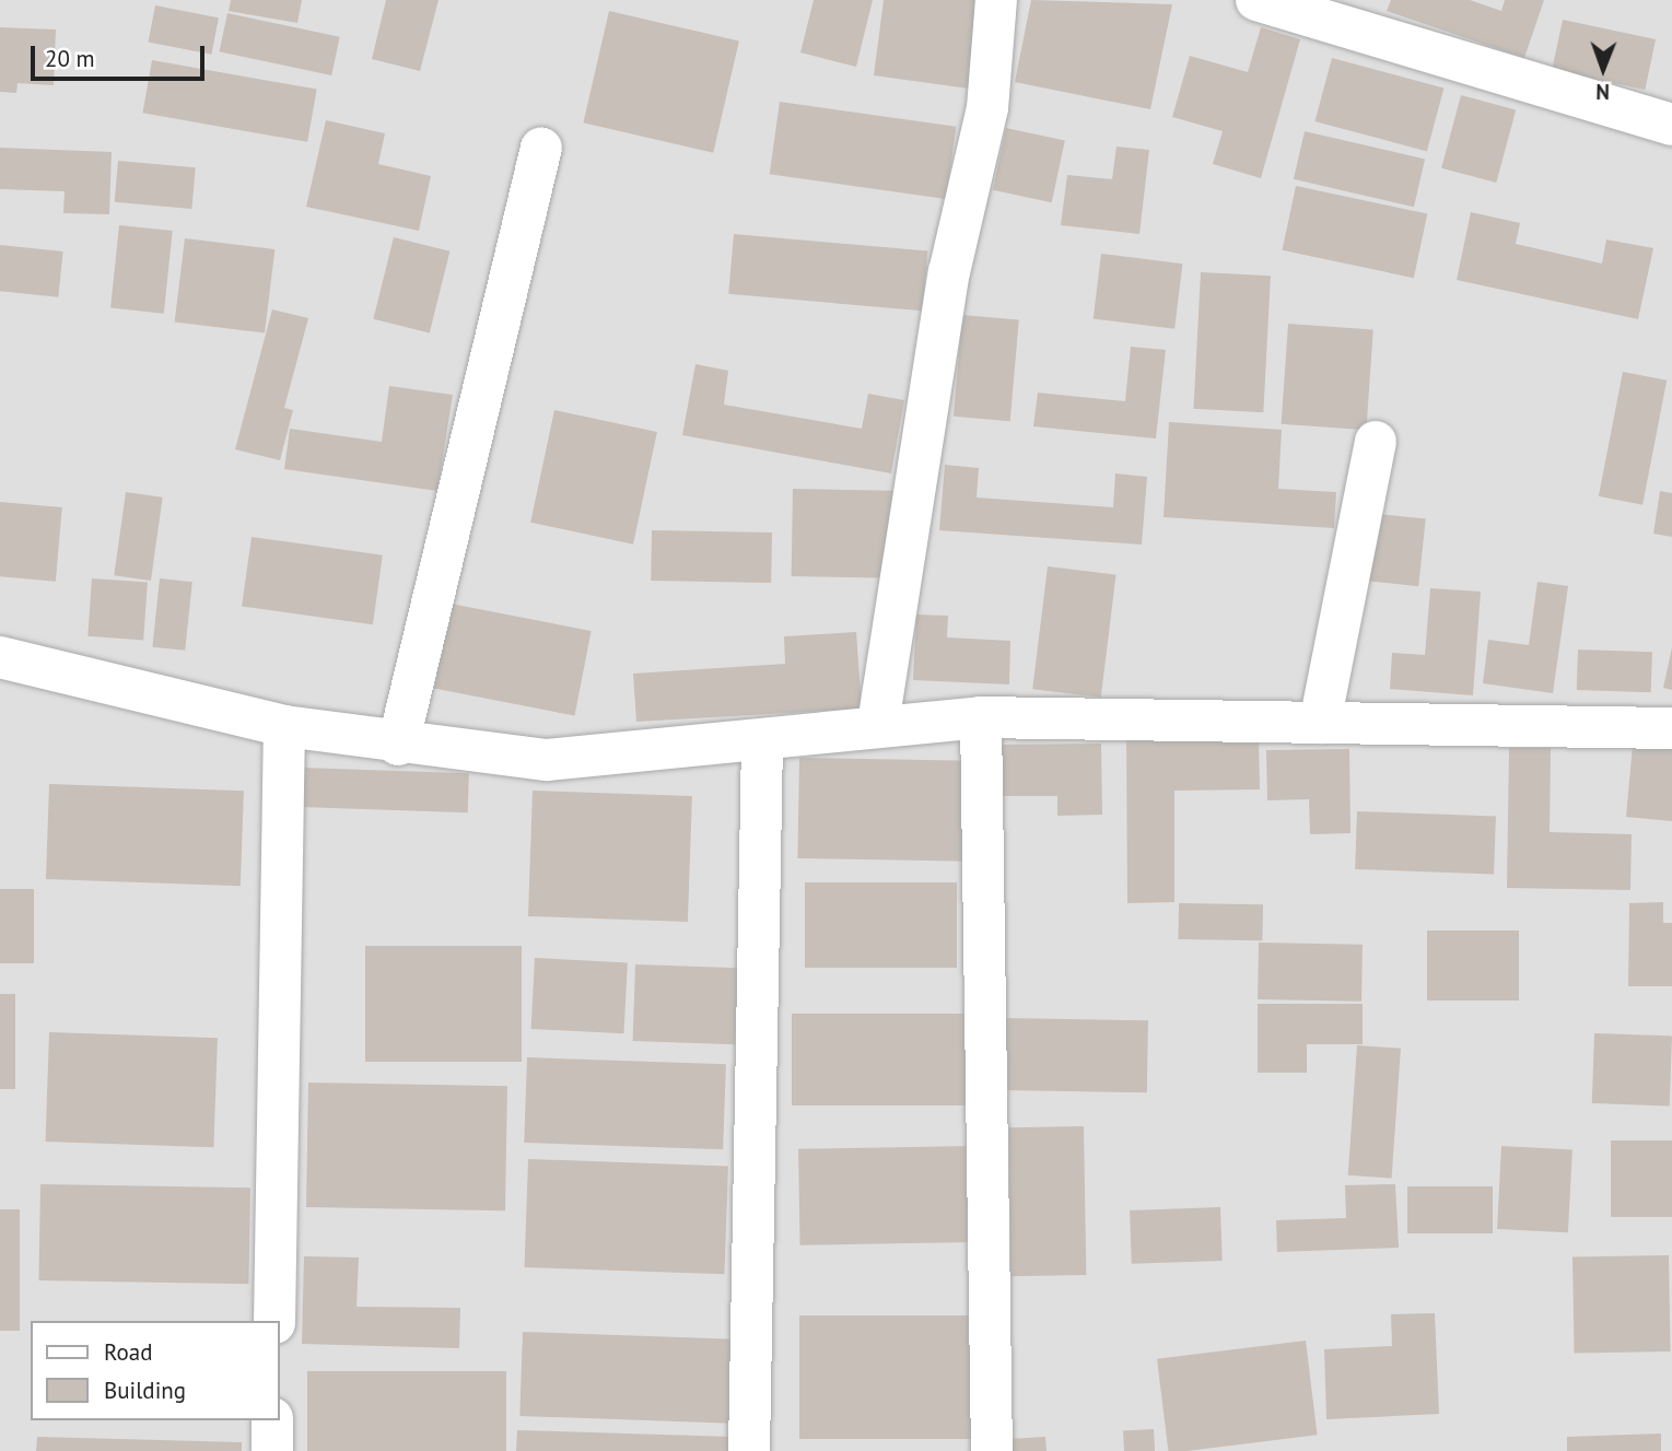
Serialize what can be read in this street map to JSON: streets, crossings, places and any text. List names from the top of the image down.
{
  "legend": ["Road", "Building"],
  "scale_bar": "20 m",
  "north": "bottom"
}
